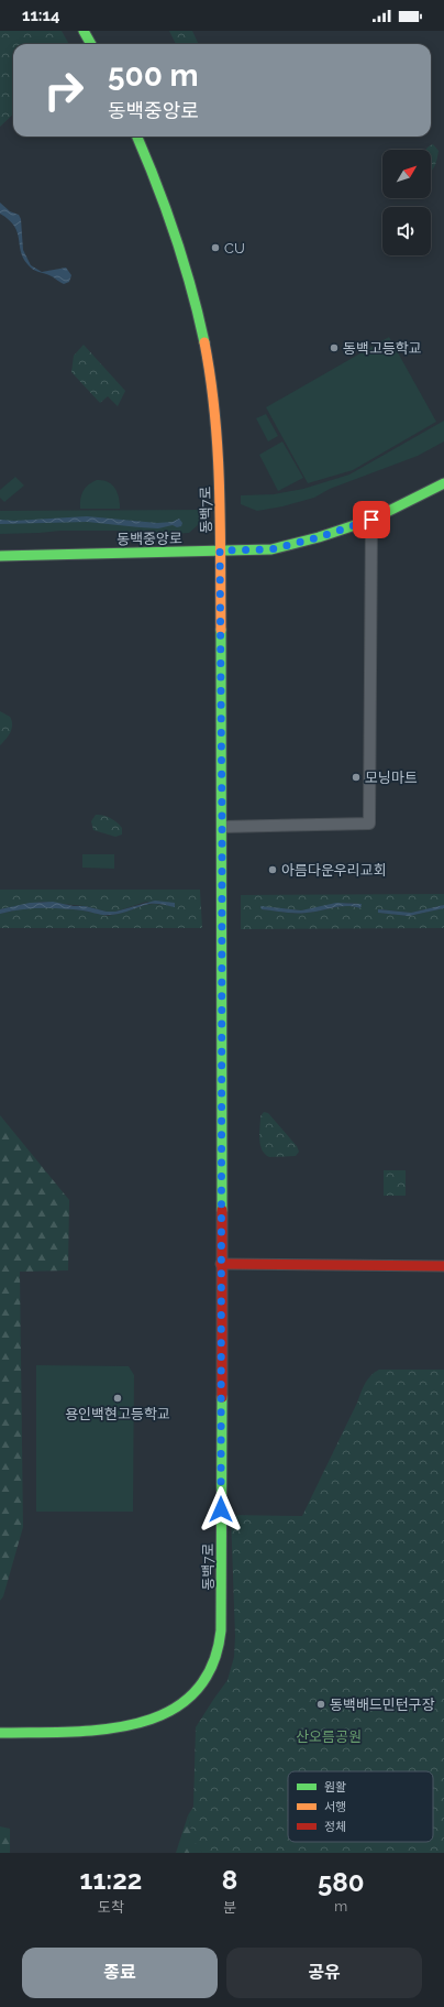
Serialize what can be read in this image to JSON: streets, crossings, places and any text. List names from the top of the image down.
{
  "streets": {
    "street": ["동백7로", "동백중앙로"]
  },
  "crossings": [
    ["동백7로", "동백중앙로"]
  ],
  "parks": ["산오름공원"],
  "places": [
    "CU",
    "동백고등학교",
    "모닝마트",
    "아름다운우리교회",
    "용인백현고등학교",
    "동백배드민턴구장"
  ],
  "legend": ["원활", "서행", "정체"],
  "north": "top right",
  "page": {
    "status": "11:14",
    "turn": ["500 m", "동백중앙로"],
    "eta": [
      "11:22",
      "도착",
      "8",
      "분",
      "580",
      "m"
    ],
    "buttons": ["종료", "공유"]
  }
}
